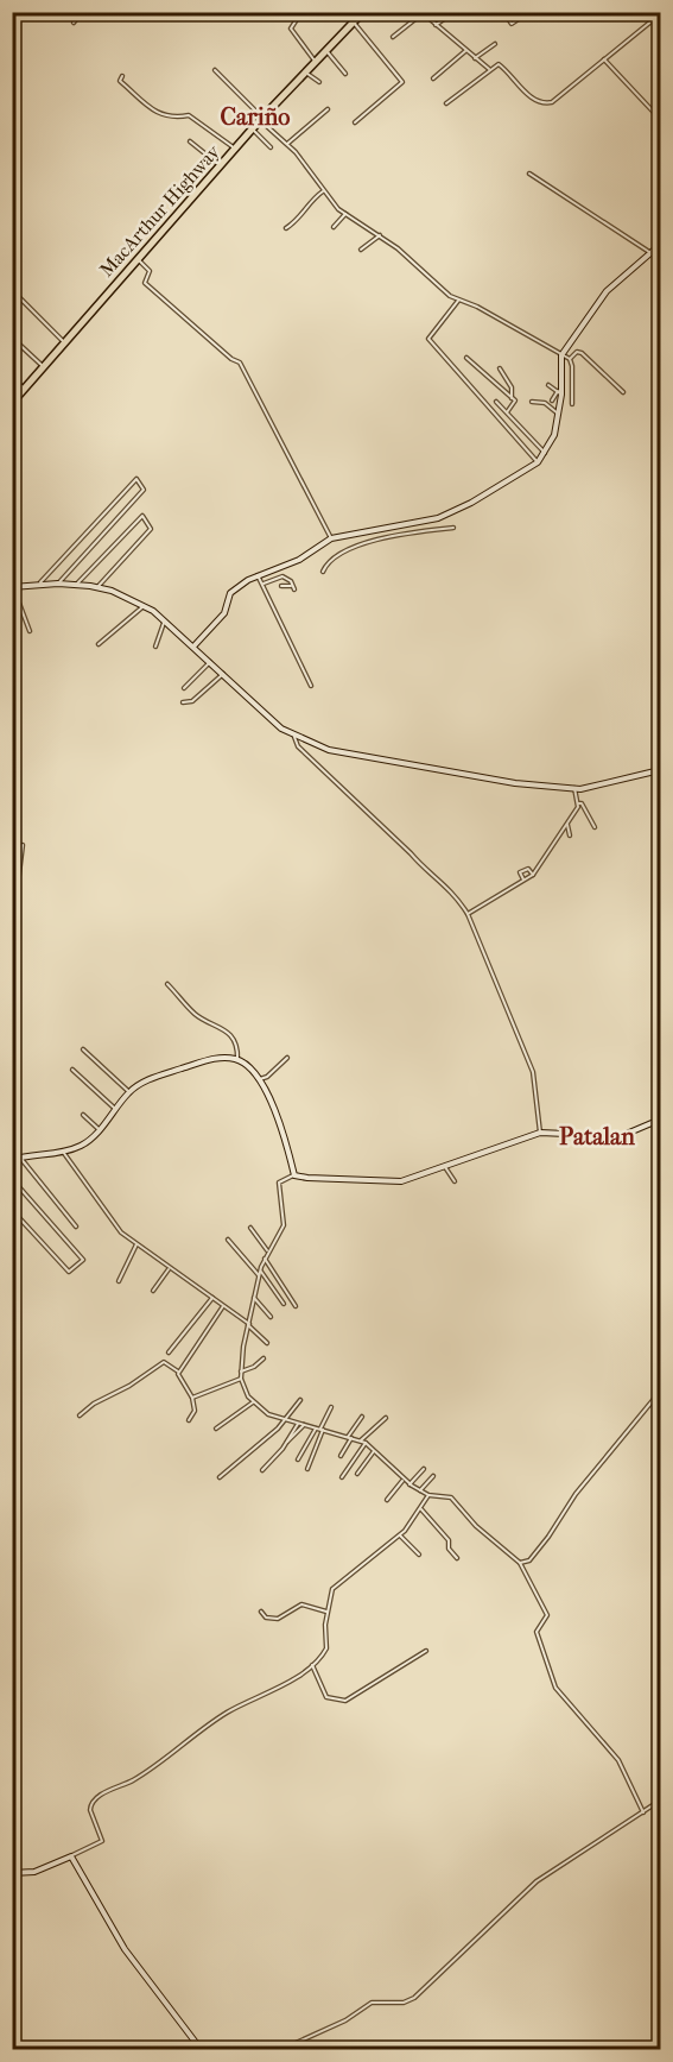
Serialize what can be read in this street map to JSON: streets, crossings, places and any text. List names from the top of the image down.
{
  "streets": {
    "highway": ["MacArthur Highway"]
  },
  "districts": ["Cariño", "Patalan"]
}
